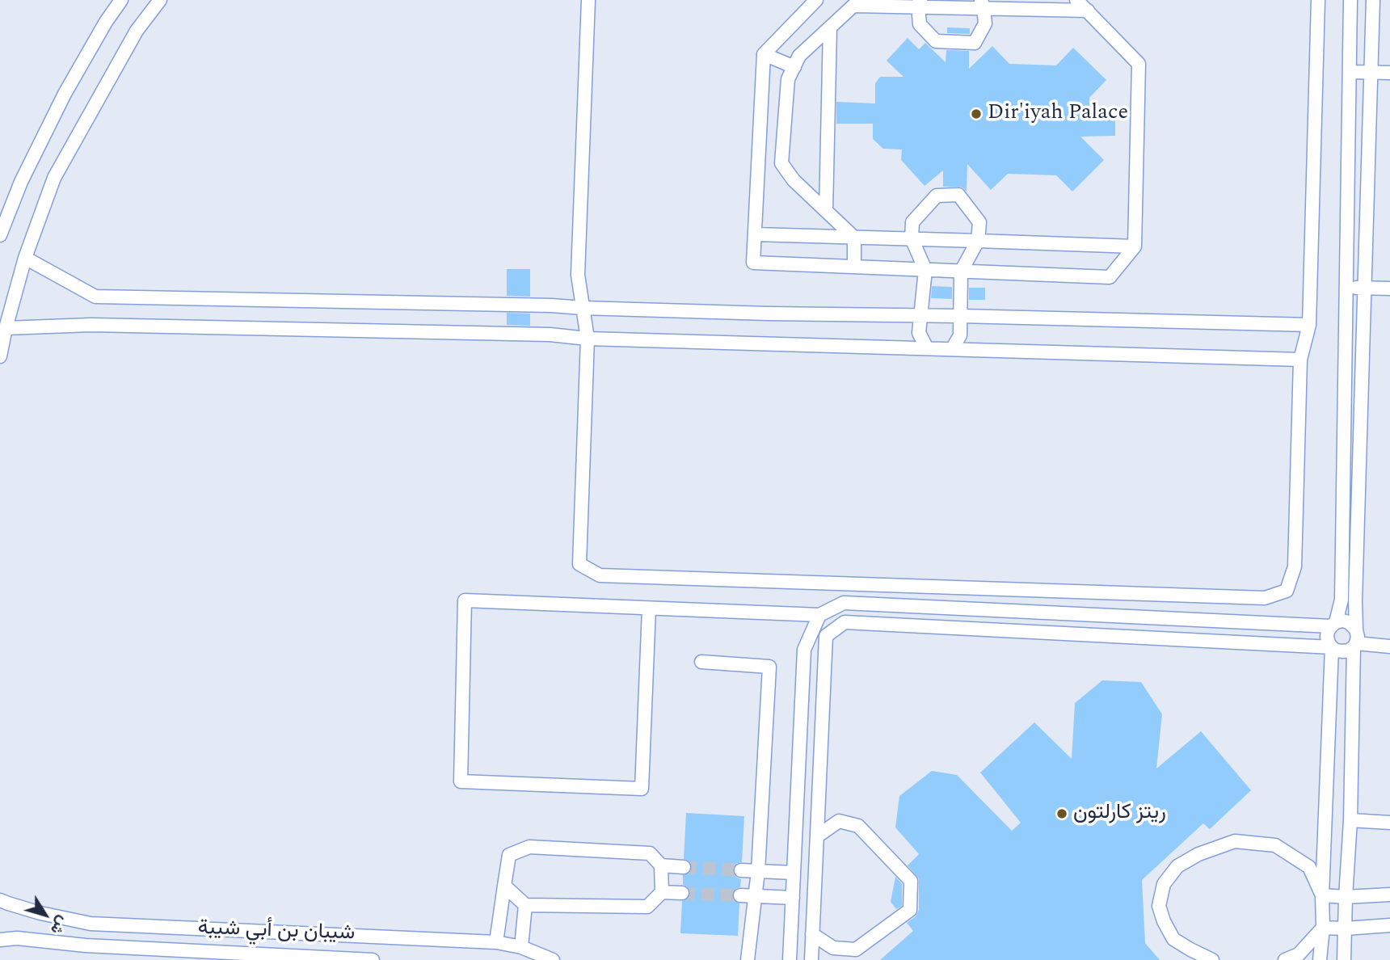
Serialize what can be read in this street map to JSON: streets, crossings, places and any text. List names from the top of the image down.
{
  "streets": {
    "street": ["شيبان بن أبي شيبة"]
  },
  "places": ["Dir'iyah Palace", "ريتز كارلتون"],
  "north": "bottom right"
}
